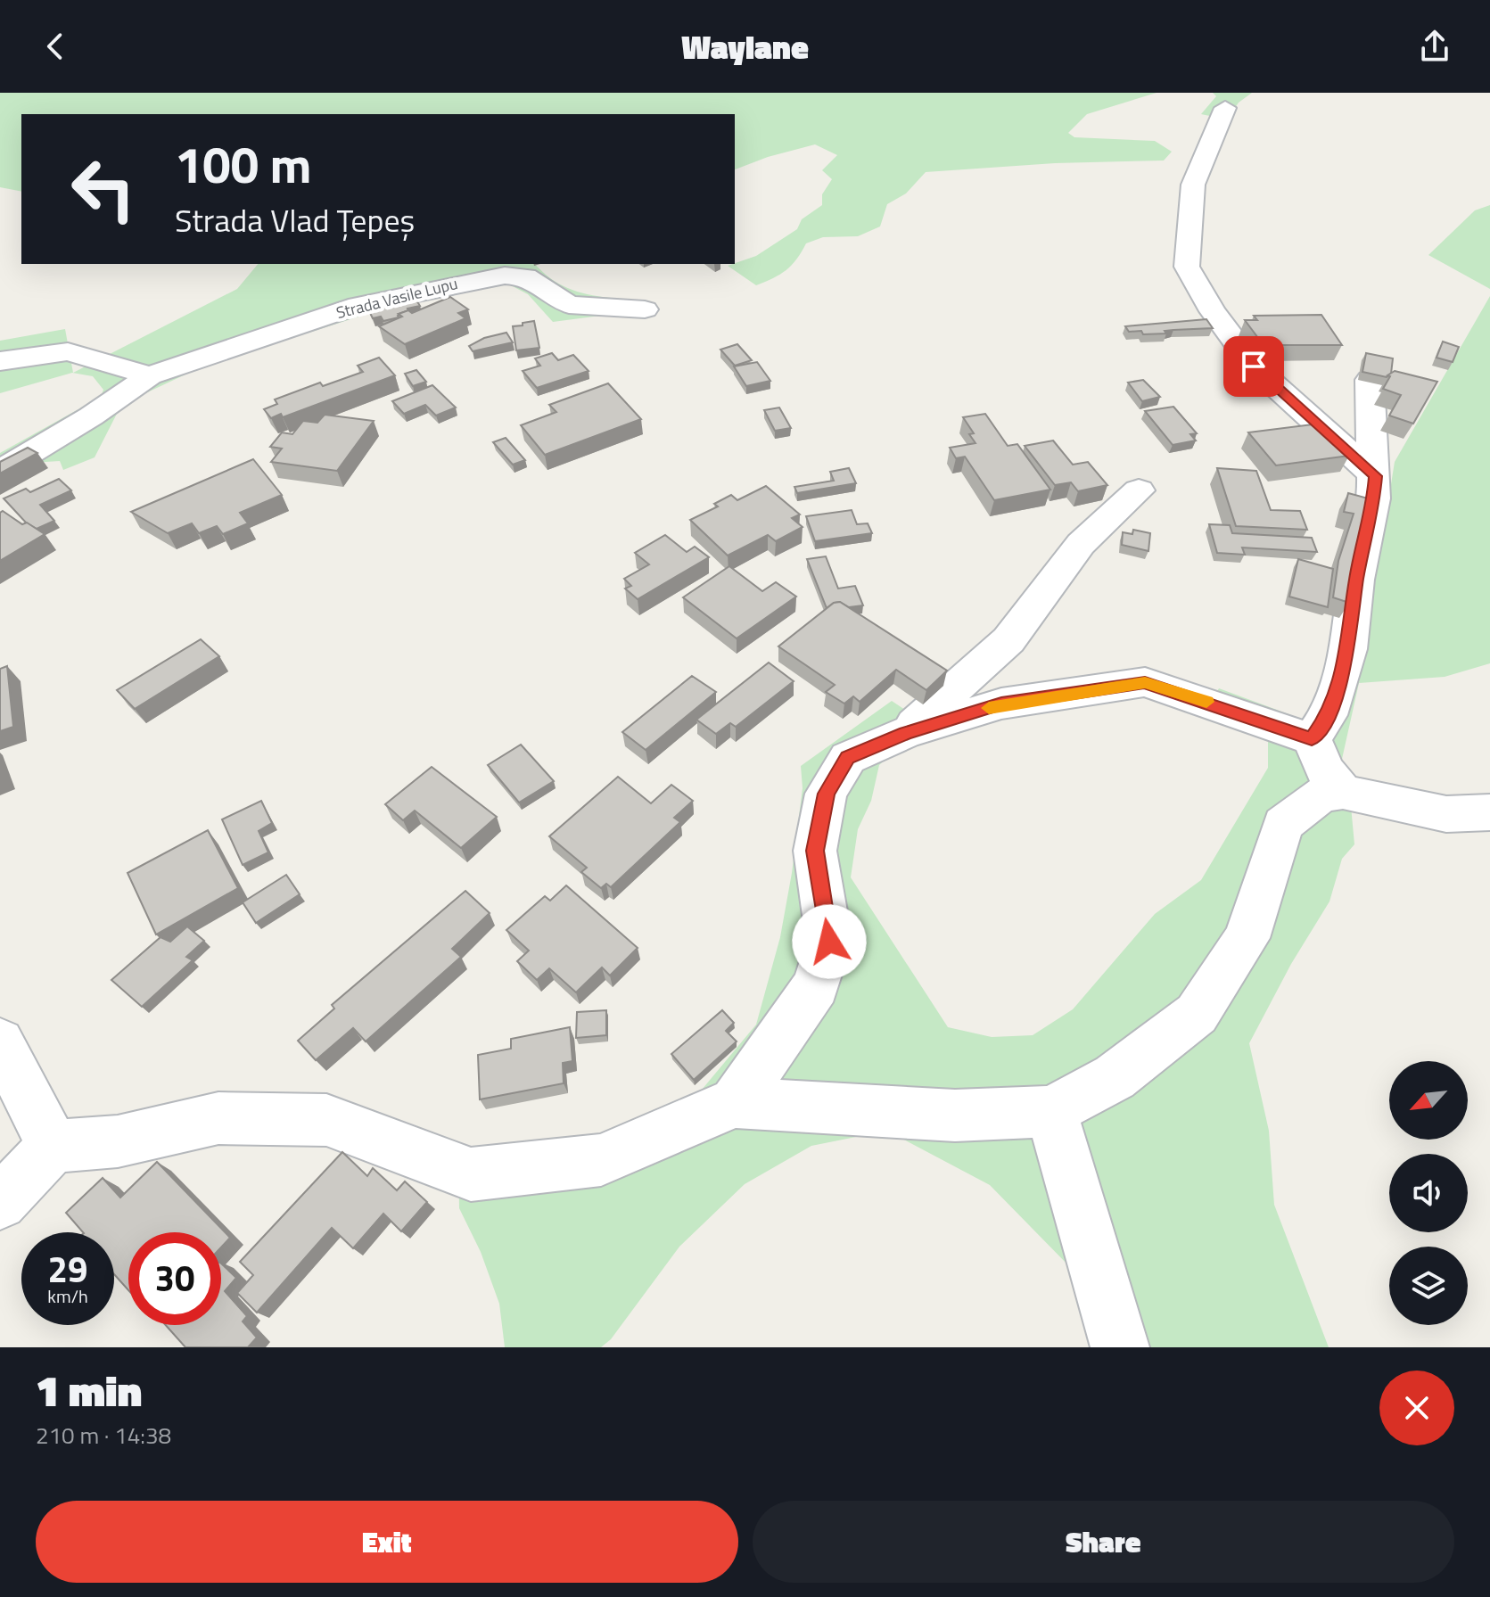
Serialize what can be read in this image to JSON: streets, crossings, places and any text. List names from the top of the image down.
{
  "streets": {
    "street": ["Strada Vasile Lupu"]
  },
  "north": "bottom left",
  "page": {
    "header": "Waylane",
    "turn": ["100 m", "Strada Vlad Țepeș"],
    "speed": "29 km/h",
    "limit": "30",
    "heading": ["1 min", "210 m · 14:38"],
    "buttons": ["Exit", "Share"]
  }
}
